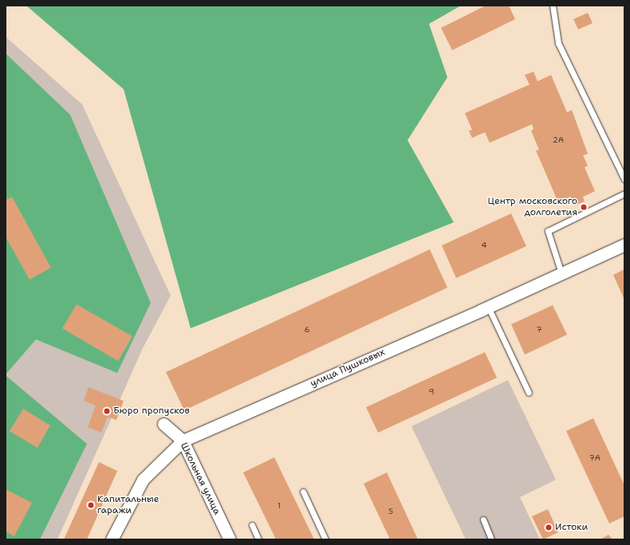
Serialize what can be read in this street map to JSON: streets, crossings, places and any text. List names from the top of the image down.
{
  "streets": {
    "street": ["улица Пушковых", "Школьная улица"]
  },
  "crossings": [
    ["улица Пушковых", "Школьная улица"]
  ],
  "places": [
    "Центр московского долголетия",
    "Бюро пропусков",
    "Капитальные гаражи",
    "Истоки"
  ],
  "house_numbers": [
    "2А",
    "4",
    "6",
    "7",
    "9",
    "7А",
    "1",
    "5"
  ]
}
